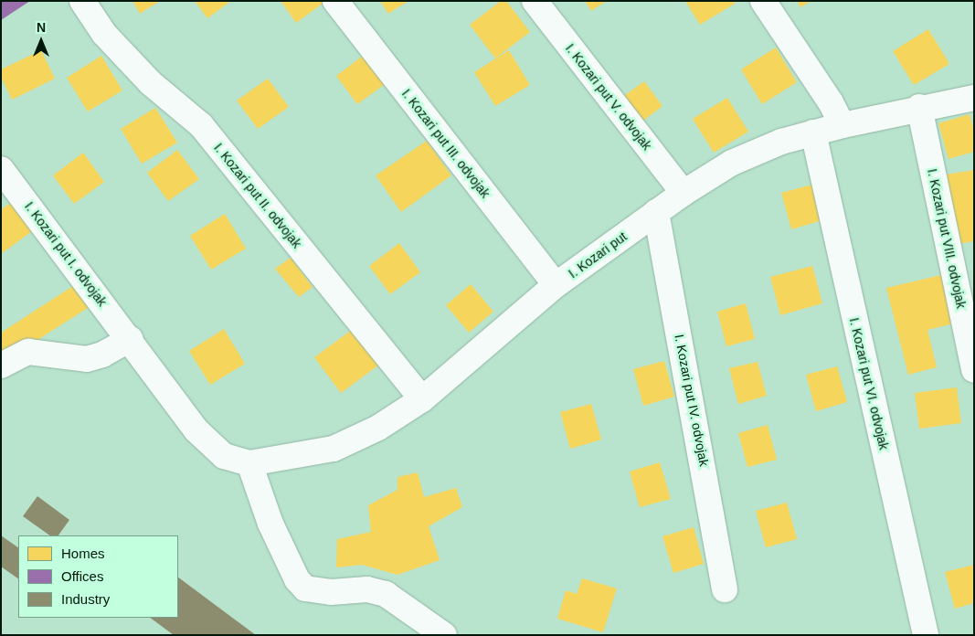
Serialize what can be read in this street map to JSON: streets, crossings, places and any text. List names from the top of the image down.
{
  "streets": {
    "street": [
      "I. Kozari put V. odvojak",
      "I. Kozari put III. odvojak",
      "I. Kozari put II. odvojak",
      "I. Kozari put VIII. odvojak",
      "I. Kozari put I. odvojak",
      "I. Kozari put",
      "I. Kozari put VI. odvojak",
      "I. Kozari put IV. odvojak"
    ]
  },
  "crossings": [
    ["I. Kozari put V. odvojak", "I. Kozari put"],
    ["I. Kozari put III. odvojak", "I. Kozari put"],
    ["I. Kozari put II. odvojak", "I. Kozari put"],
    ["I. Kozari put VIII. odvojak", "I. Kozari put"],
    ["I. Kozari put I. odvojak", "I. Kozari put"],
    ["I. Kozari put", "I. Kozari put VI. odvojak"],
    ["I. Kozari put", "I. Kozari put IV. odvojak"]
  ],
  "legend": ["Homes", "Offices", "Industry"],
  "north": "top"
}
